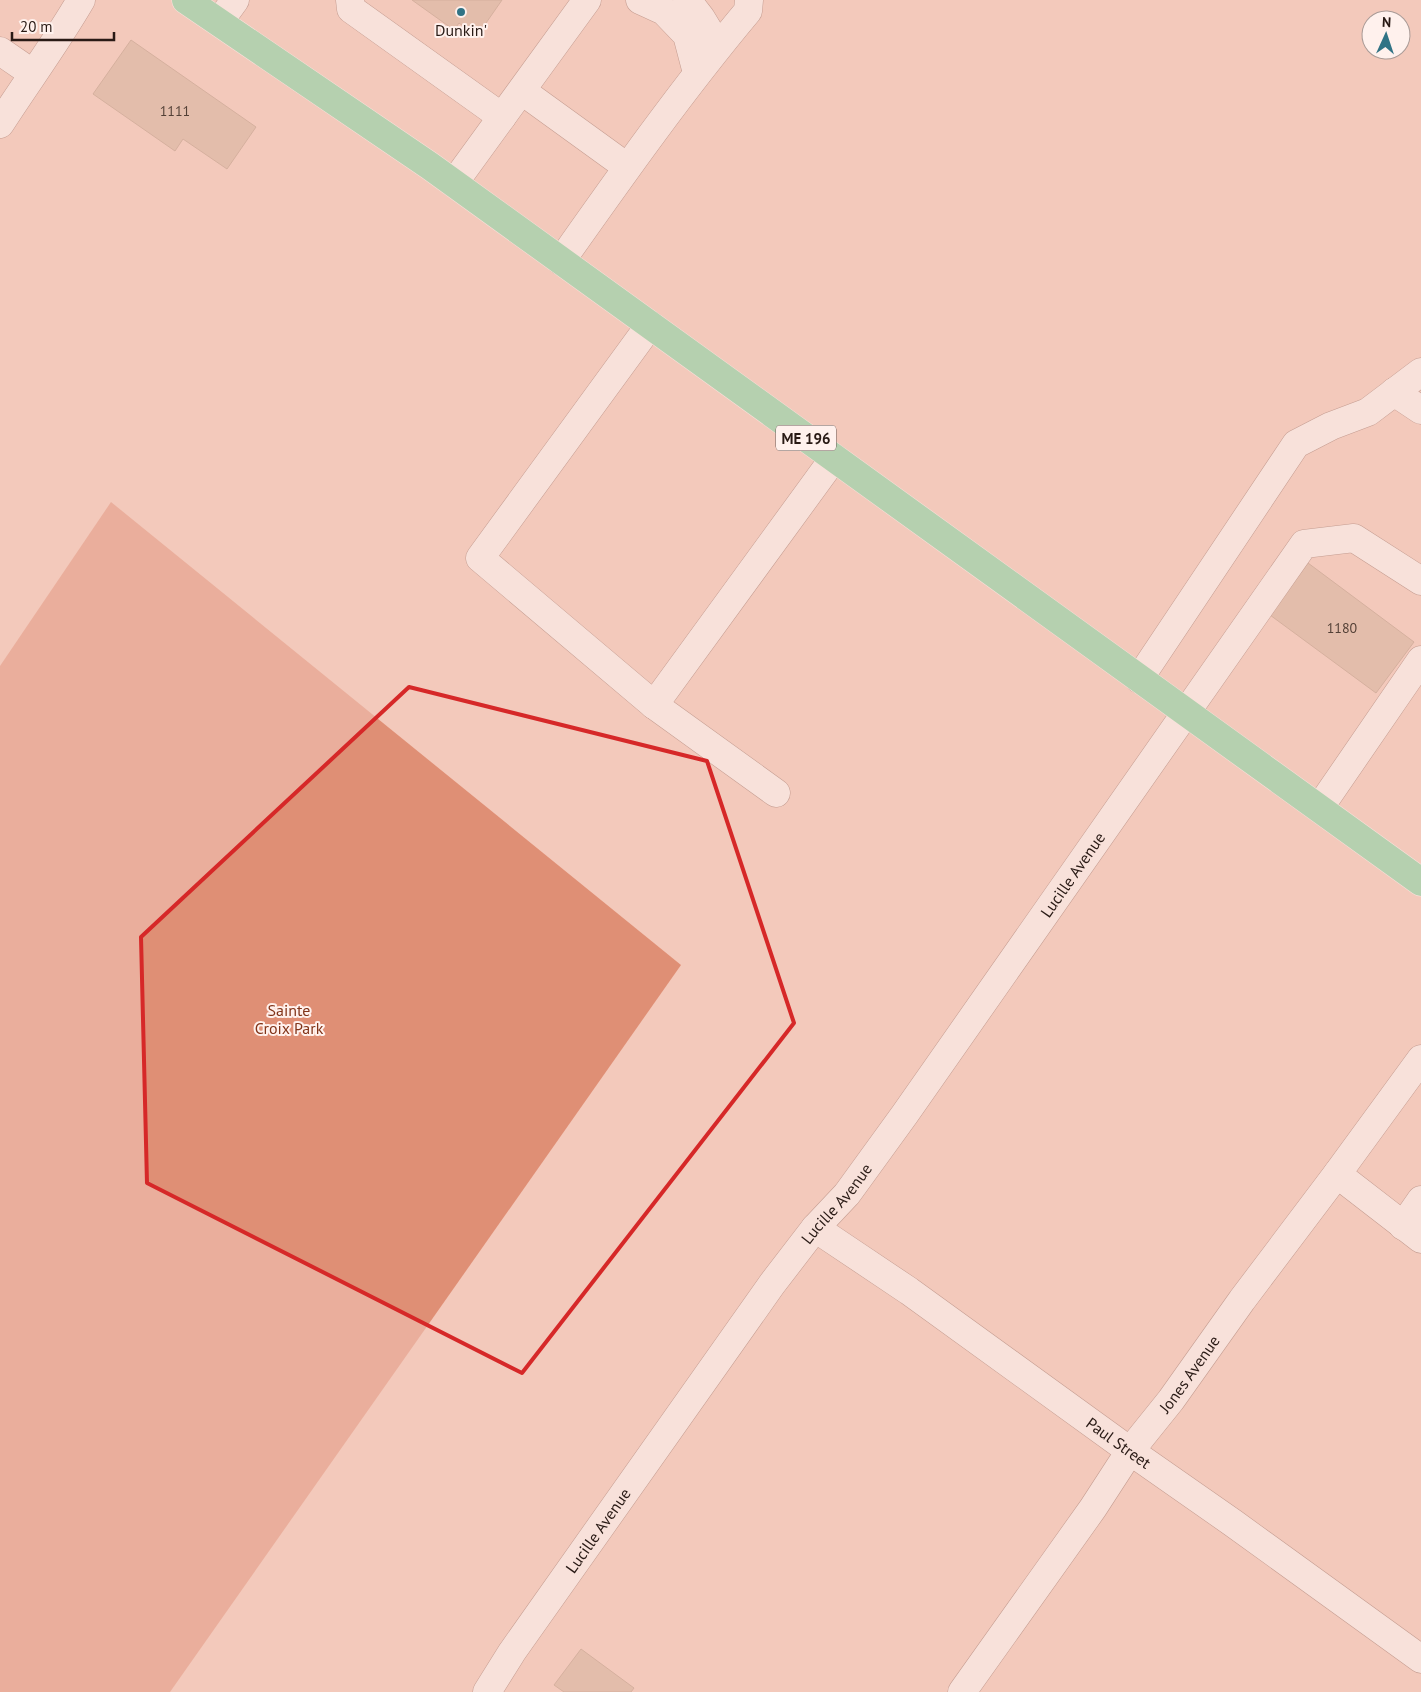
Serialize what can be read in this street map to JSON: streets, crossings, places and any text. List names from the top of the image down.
{
  "streets": {
    "highway": ["ME 196"],
    "street": ["Lucille Avenue", "Jones Avenue", "Paul Street"]
  },
  "crossings": [
    ["ME 196", "Lucille Avenue"],
    ["Lucille Avenue", "Paul Street"],
    ["Jones Avenue", "Paul Street"]
  ],
  "parks": ["Sainte Croix Park"],
  "places": ["Dunkin'"],
  "house_numbers": ["1111", "1180"],
  "scale_bar": "20 m",
  "north": "top"
}
